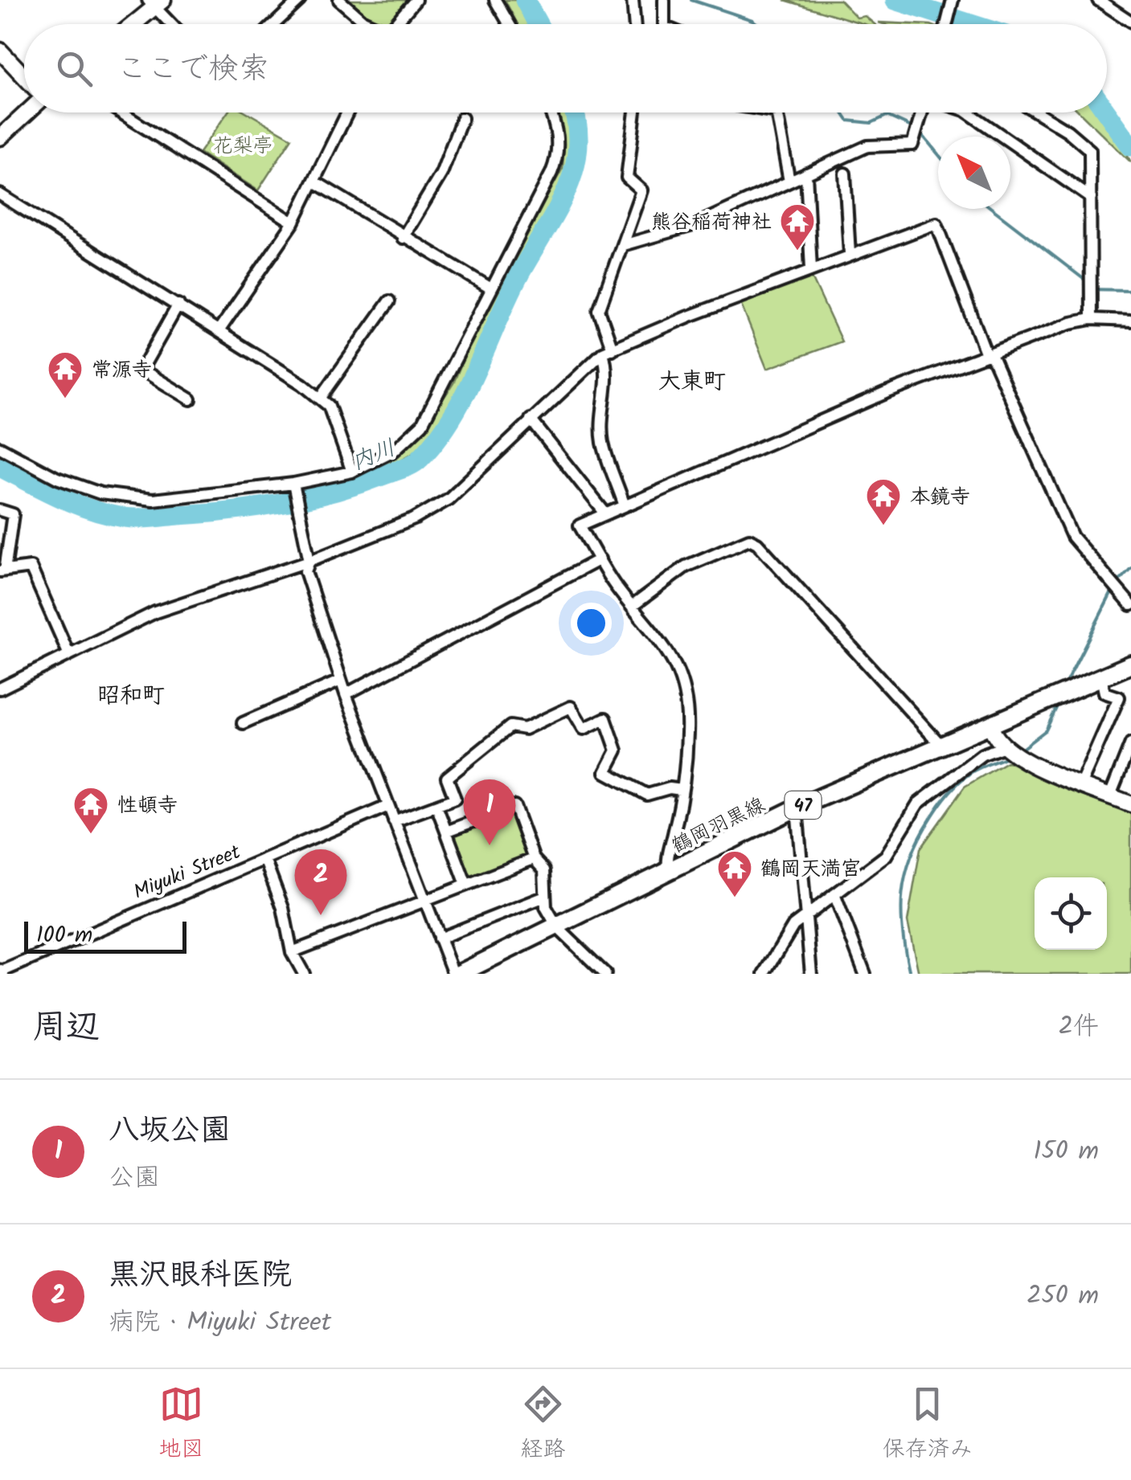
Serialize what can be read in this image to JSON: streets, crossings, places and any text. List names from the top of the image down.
{
  "streets": {
    "main road": ["47", "鶴岡羽黒線"],
    "street": ["Miyuki Street"]
  },
  "districts": ["大東町", "昭和町"],
  "water": ["内川"],
  "parks": ["花梨亭"],
  "places": {
    "temple": [
      "熊谷稲荷神社",
      "常源寺",
      "本鏡寺",
      "性頓寺",
      "鶴岡天満宮"
    ]
  },
  "scale_bar": "100 m",
  "north": "top left",
  "page": {
    "search": "ここで検索",
    "pins": ["1", "2"],
    "scale": "100 m",
    "heading": ["周辺", "2件"],
    "list": [
      {
        "mark": "1",
        "name": "八坂公園",
        "note": "公園",
        "value": "150 m"
      },
      {
        "mark": "2",
        "name": "黒沢眼科医院",
        "note": "病院 · Miyuki Street",
        "value": "250 m"
      }
    ],
    "nav": ["地図", "経路", "保存済み"]
  }
}
